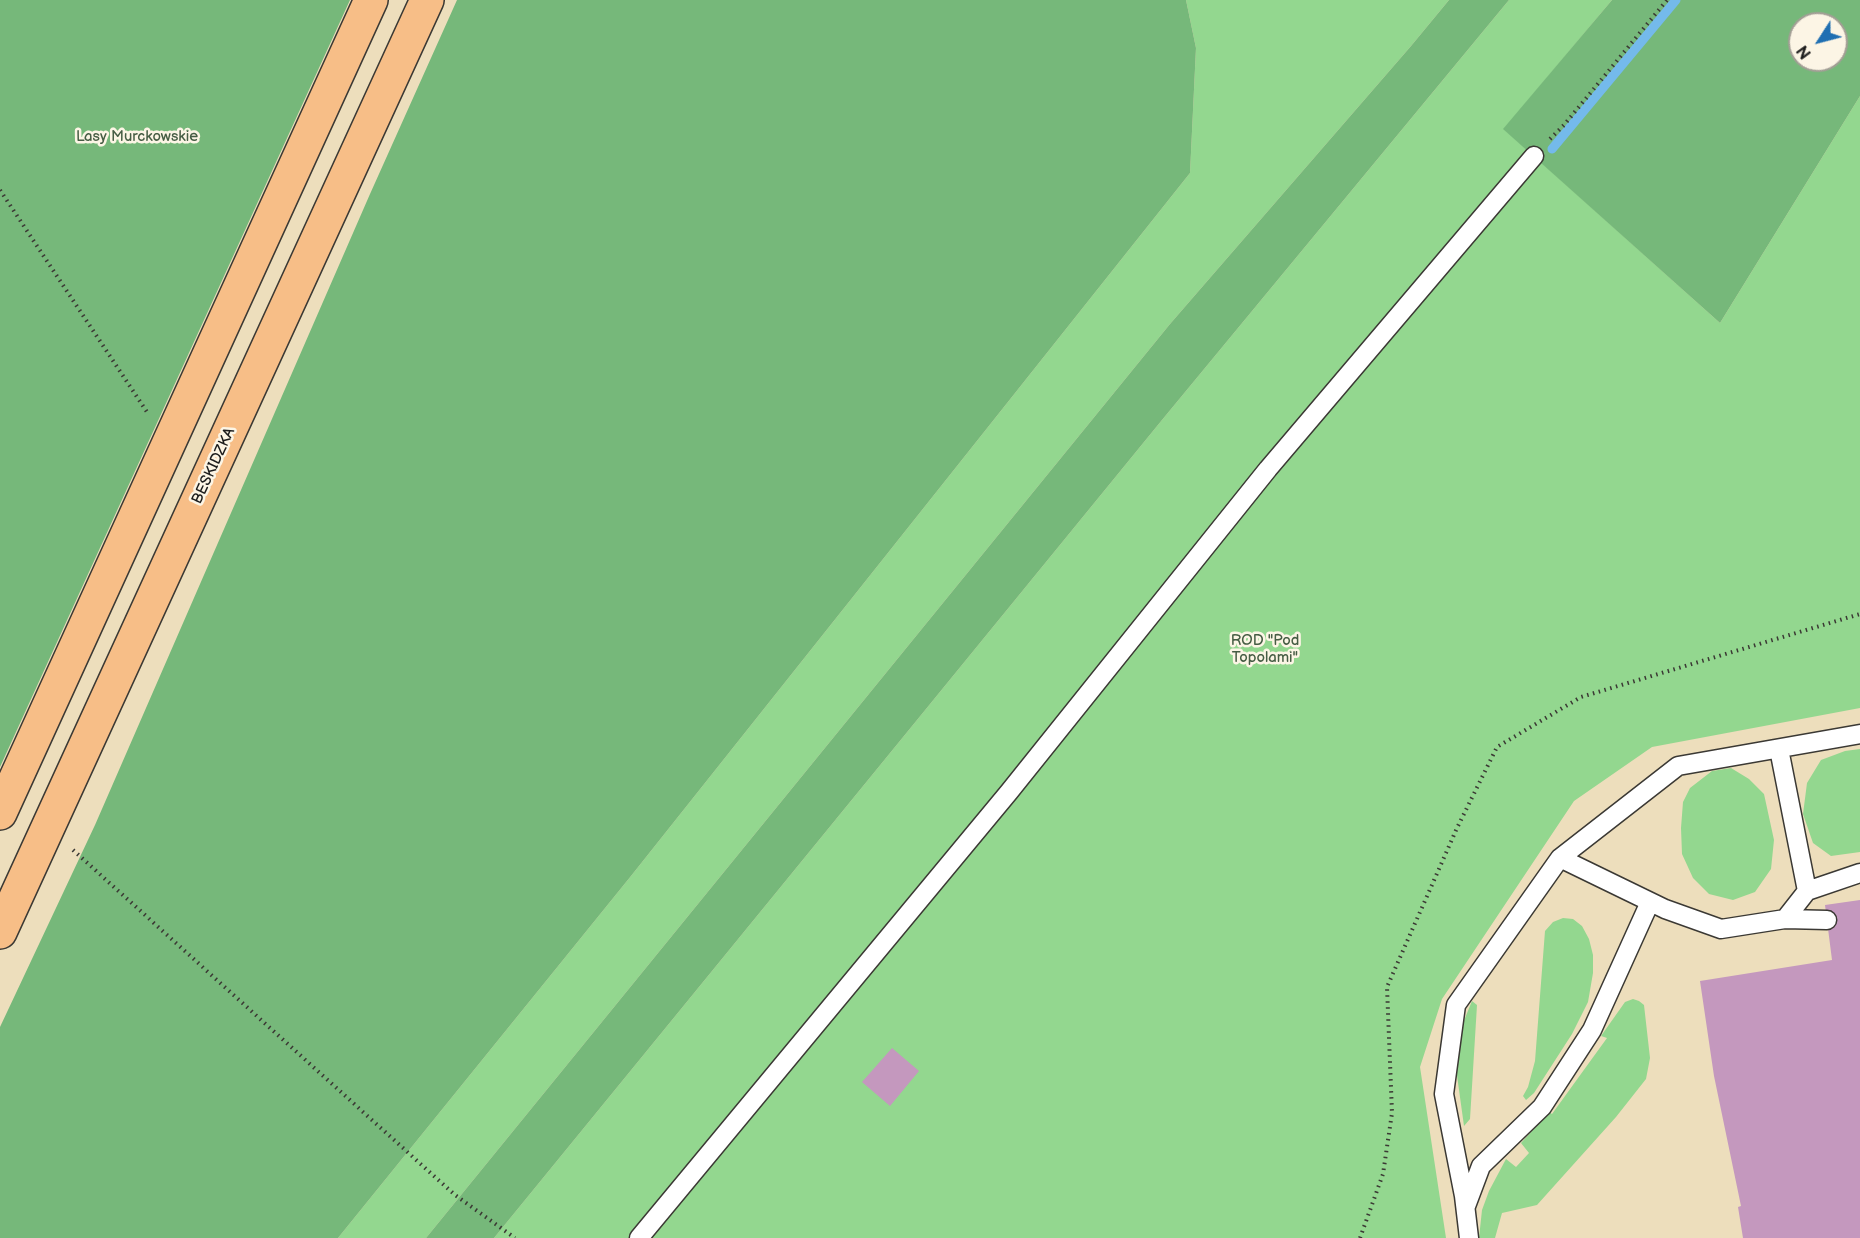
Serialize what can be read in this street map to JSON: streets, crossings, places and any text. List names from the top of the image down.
{
  "streets": {
    "main road": ["BESKIDZKA"]
  },
  "parks": ["Lasy Murckowskie", "ROD \"Pod Topolami\""],
  "north": "bottom left"
}
